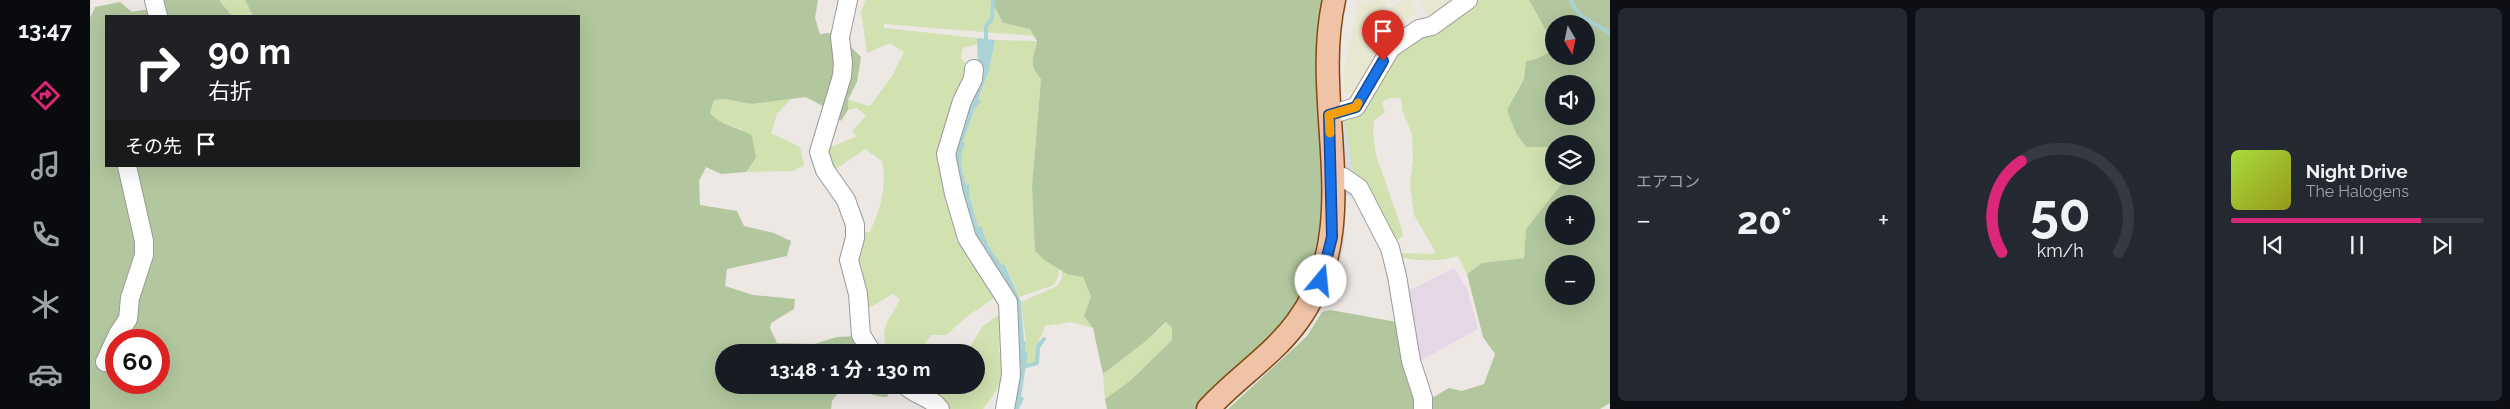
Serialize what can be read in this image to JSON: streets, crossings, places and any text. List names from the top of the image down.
{
  "north": "bottom",
  "page": {
    "tabs": "13:47",
    "tile": "エアコン",
    "map_buttons": ["+", "−"],
    "turn": ["90 m", "右折"],
    "then": "その先",
    "song": ["Night Drive", "The Halogens"],
    "heat": ["−", "20°", "+"],
    "limit": "60",
    "trip": "13:48 · 1 分 · 130 m",
    "gauge": ["50", "km/h"]
  }
}
